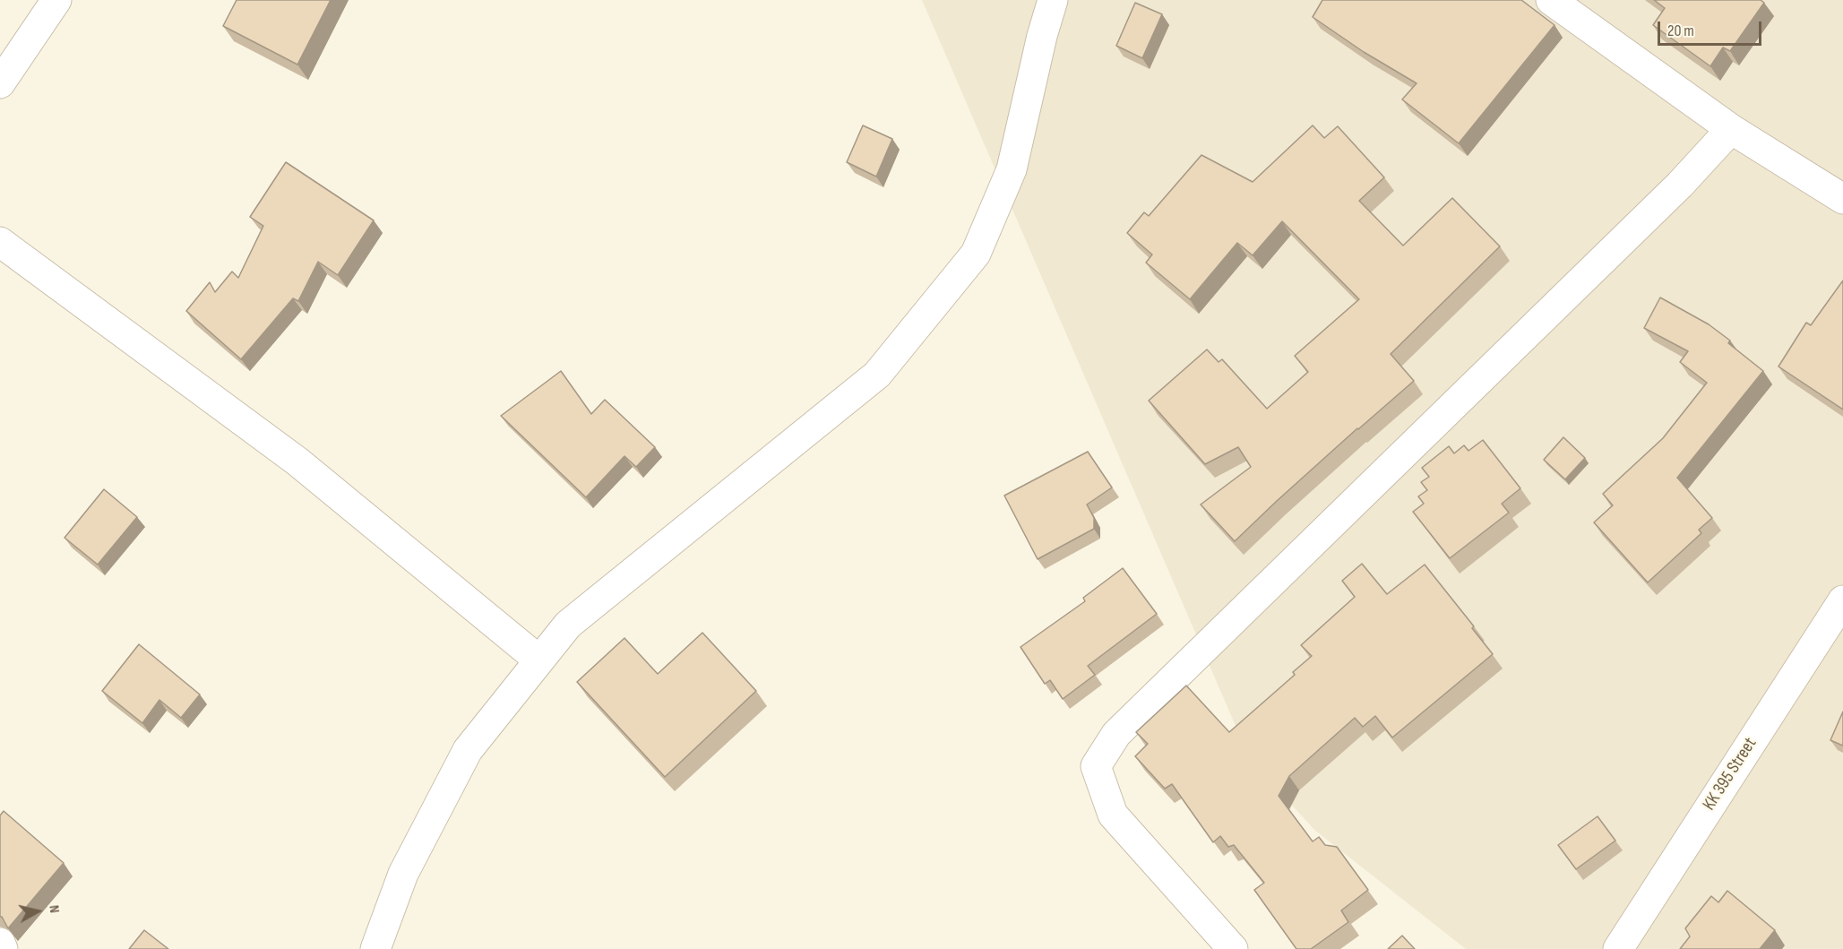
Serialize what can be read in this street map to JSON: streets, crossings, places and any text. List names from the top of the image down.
{
  "streets": {
    "street": ["KK 395 Street"]
  },
  "scale_bar": "20 m",
  "north": "right"
}
